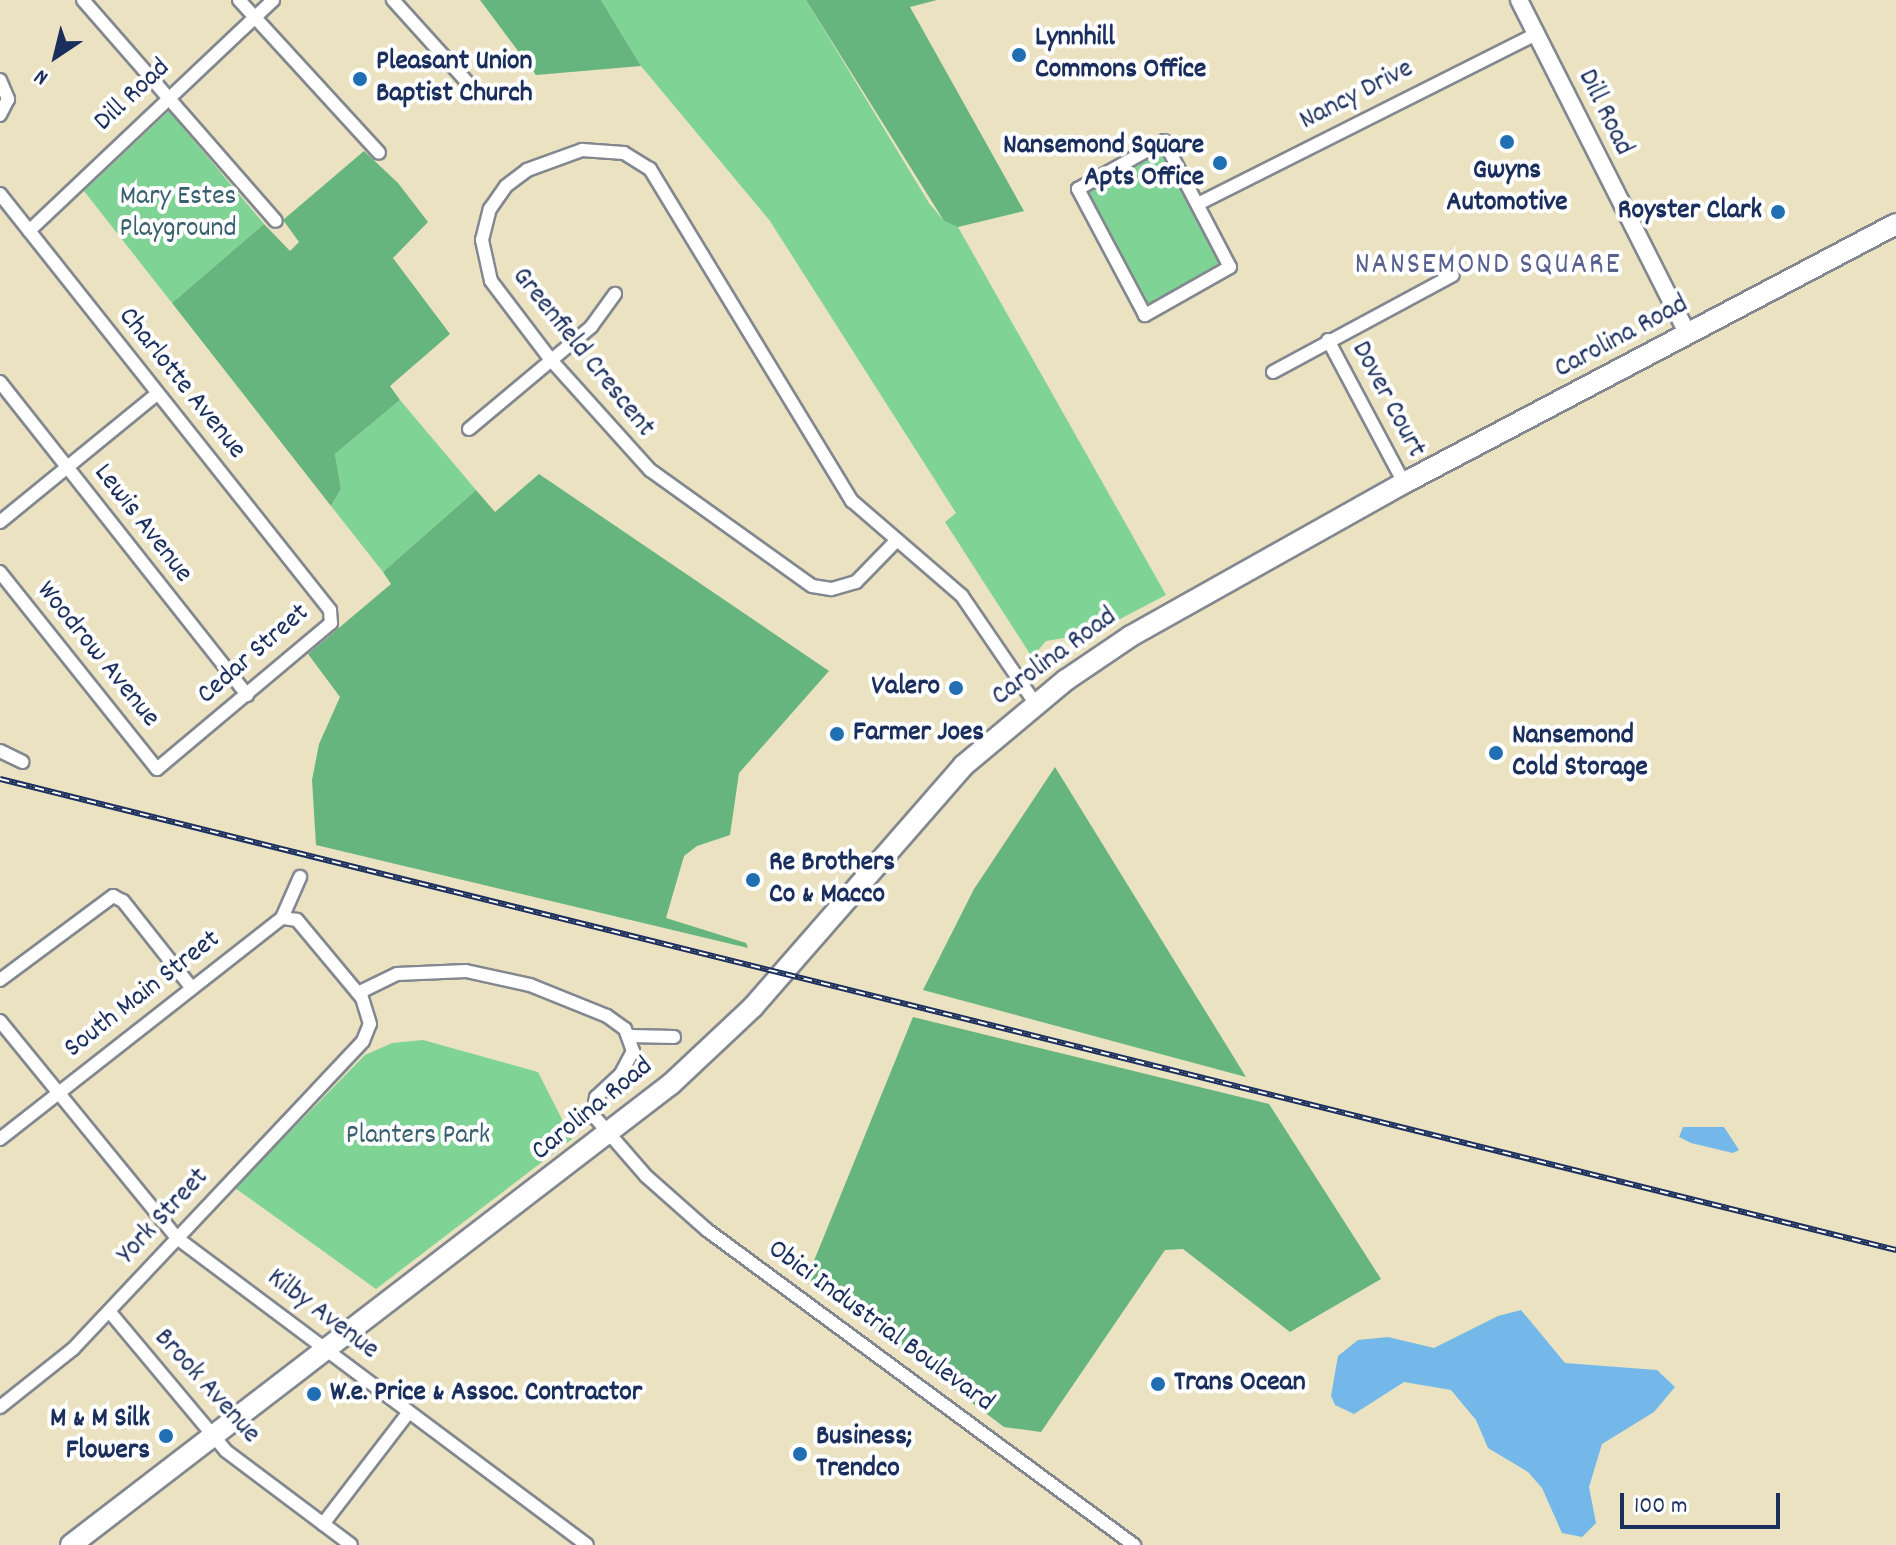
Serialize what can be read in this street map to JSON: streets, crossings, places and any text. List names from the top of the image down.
{
  "streets": {
    "main road": ["Carolina Road"],
    "street": [
      "Dill Road",
      "Nancy Drive",
      "Greenfield Crescent",
      "Charlotte Avenue",
      "Dover Court",
      "Lewis Avenue",
      "Woodrow Avenue",
      "Cedar Street",
      "South Main Street",
      "York Street",
      "Kilby Avenue",
      "Obici Industrial Boulevard",
      "Brook Avenue"
    ]
  },
  "crossings": [
    ["Dill Road", "Nancy Drive"],
    ["Dill Road", "Carolina Road"],
    ["Dill Road", "Charlotte Avenue"],
    ["Carolina Road", "Greenfield Crescent"],
    ["Carolina Road", "Dover Court"],
    ["Carolina Road", "Kilby Avenue"],
    ["Carolina Road", "Obici Industrial Boulevard"],
    ["Carolina Road", "Brook Avenue"],
    ["Charlotte Avenue", "Cedar Street"],
    ["Lewis Avenue", "Cedar Street"],
    ["Woodrow Avenue", "Cedar Street"],
    ["South Main Street", "Kilby Avenue"],
    ["York Street", "Kilby Avenue"],
    ["York Street", "Brook Avenue"]
  ],
  "districts": ["NANSEMOND SQUARE"],
  "parks": ["Mary Estes Playground", "Planters Park"],
  "places": [
    "Lynnhill Commons Office",
    "Pleasant Union Baptist Church",
    "Gwyns Automotive",
    "Nansemond Square Apts Office",
    "Royster Clark",
    "Valero",
    "Farmer Joes",
    "Nansemond Cold Storage",
    "Re Brothers Co & Macco",
    "Trans Ocean",
    "W.e. Price & Assoc. Contractor",
    "M & M Silk Flowers",
    "Business; Trendco"
  ],
  "scale_bar": "100 m",
  "north": "bottom left"
}
